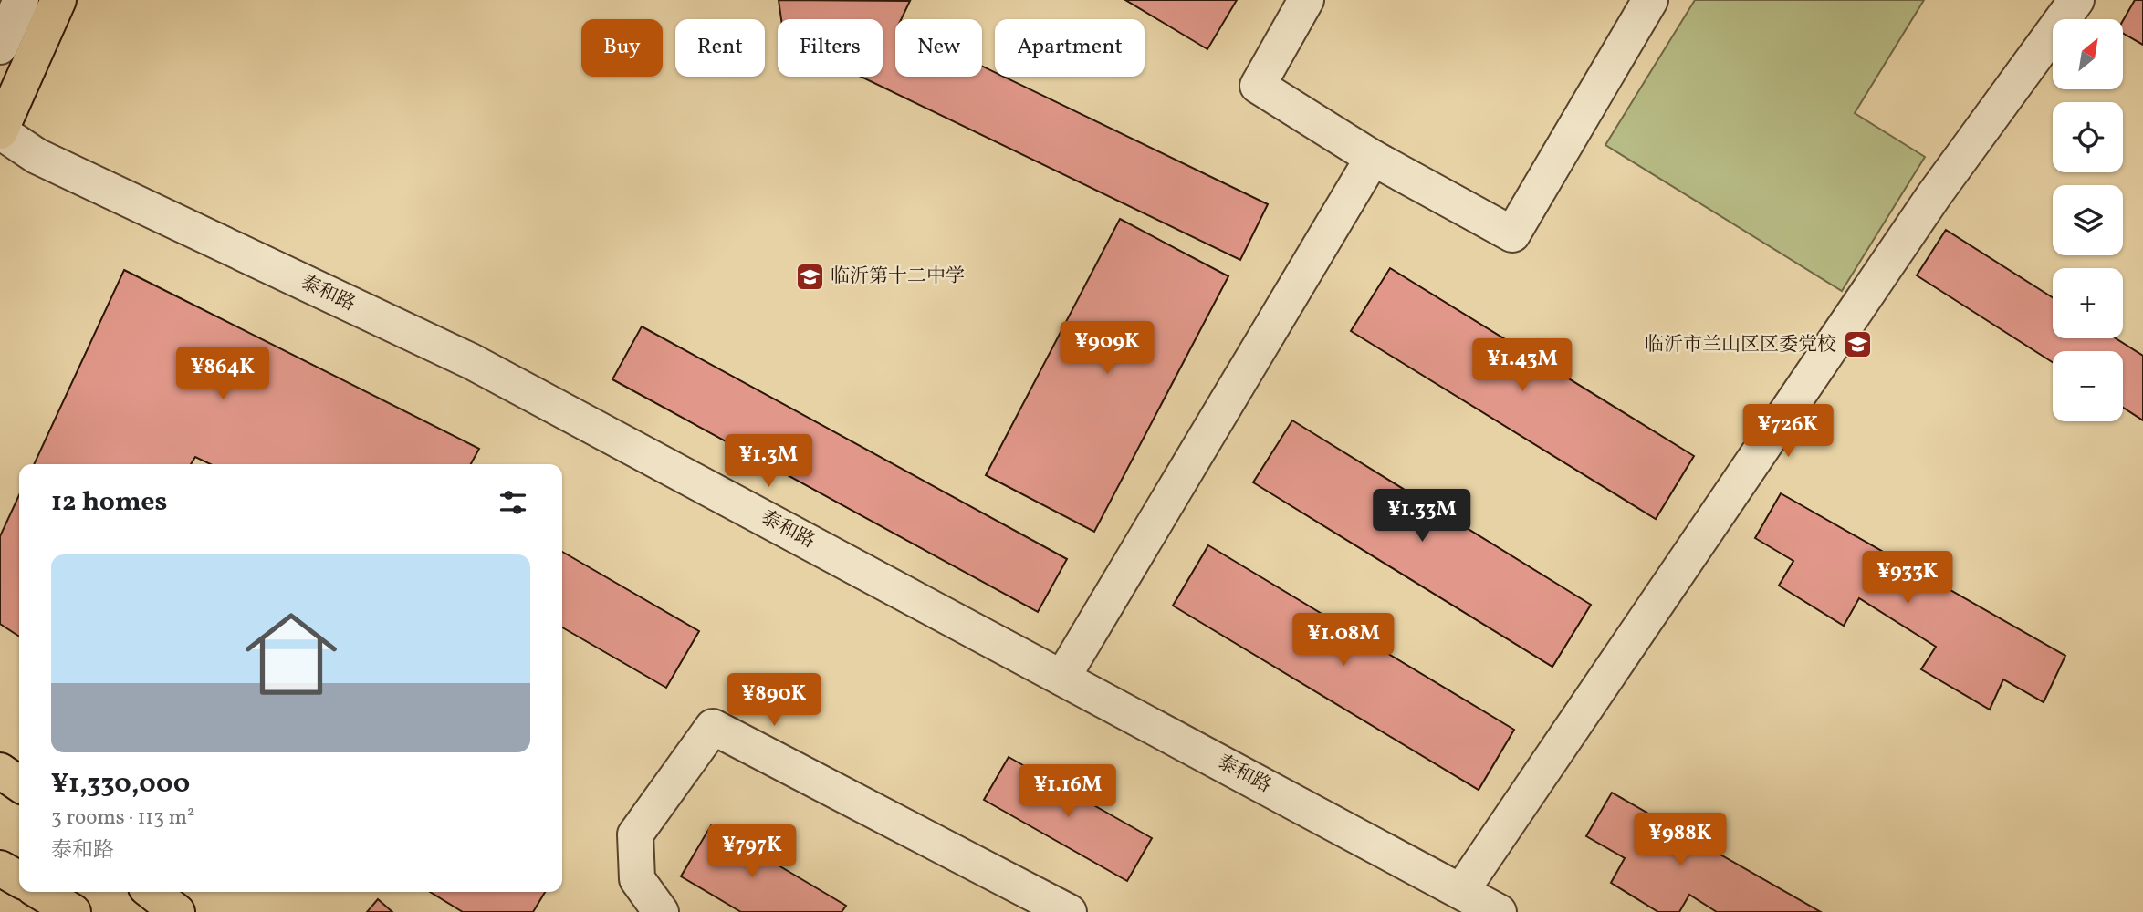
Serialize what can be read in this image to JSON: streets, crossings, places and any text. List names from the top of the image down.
{
  "streets": {
    "street": ["泰和路"]
  },
  "places": {
    "school or university": ["临沂第十二中学", "临沂市兰山区区委党校"]
  },
  "north": "top right",
  "page": {
    "map_buttons": ["+", "−"],
    "chip": [
      "Buy",
      "Rent",
      "Filters",
      "New",
      "Apartment"
    ],
    "price": [
      "¥909K",
      "¥1.43M",
      "¥864K",
      "¥726K",
      "¥1.3M",
      "¥1.33M",
      "¥933K",
      "¥1.08M",
      "¥890K",
      "¥1.16M",
      "¥988K",
      "¥797K"
    ],
    "heading": "12 homes",
    "list": [
      {
        "name": "¥1,330,000",
        "note": "3 rooms · 113 m² · 泰和路"
      }
    ]
  }
}
